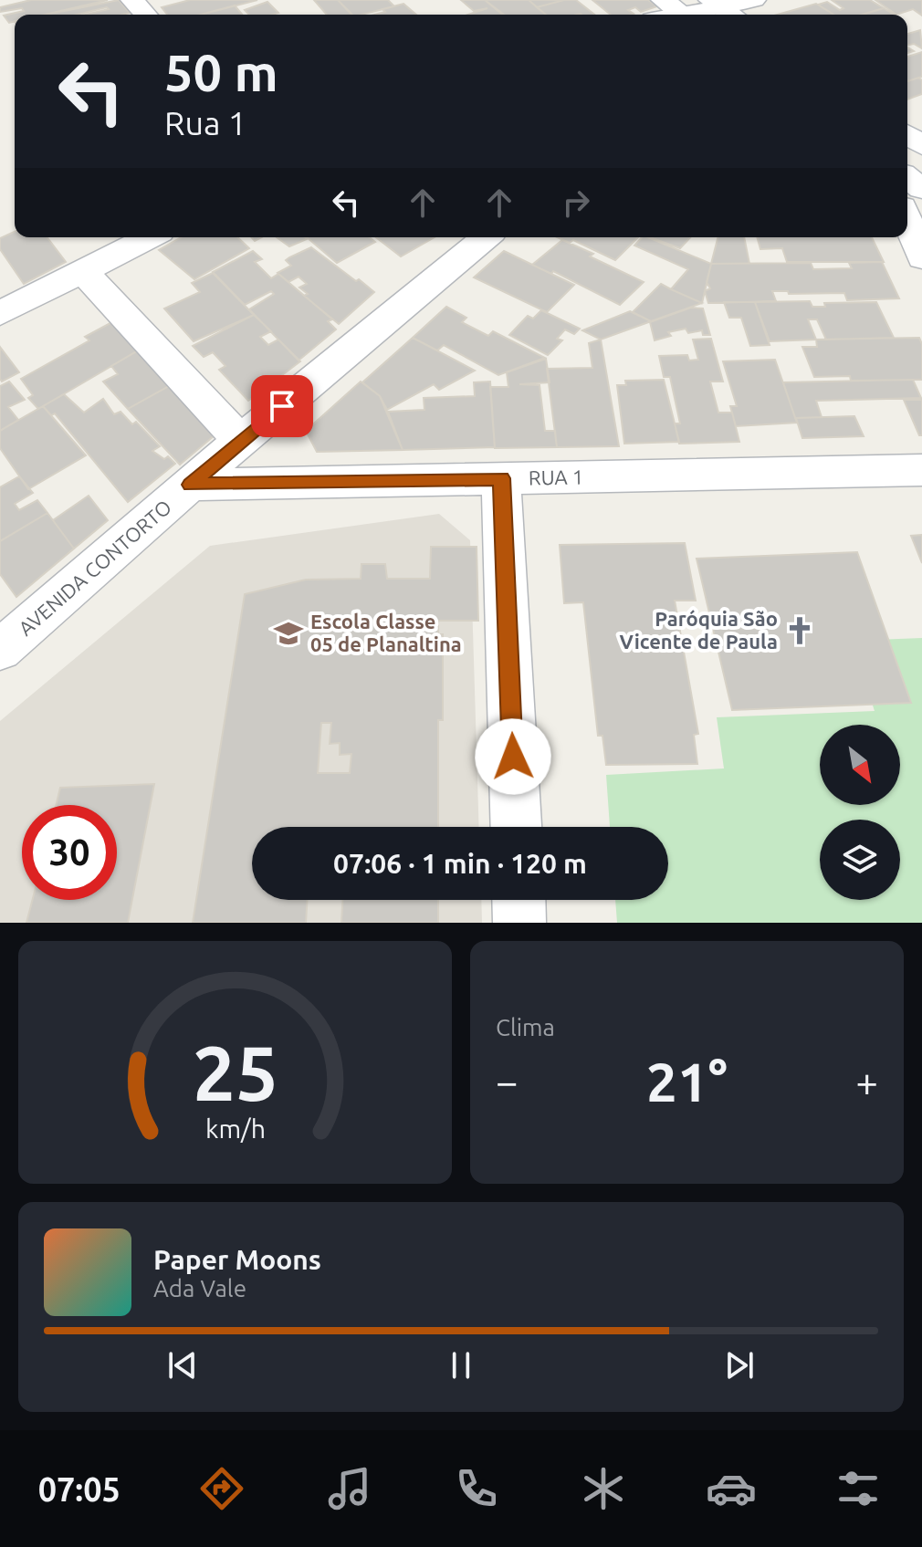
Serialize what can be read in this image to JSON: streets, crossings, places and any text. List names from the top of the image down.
{
  "streets": {
    "street": ["RUA 1", "AVENIDA CONTORTO"]
  },
  "crossings": [
    ["RUA 1", "AVENIDA CONTORTO"]
  ],
  "places": {
    "church": ["Paróquia São Vicente de Paula"],
    "school or university": ["Escola Classe 05 de Planaltina"]
  },
  "north": "bottom right",
  "page": {
    "turn": ["50 m", "Rua 1"],
    "limit": "30",
    "trip": "07:06 · 1 min · 120 m",
    "tile": "Clima",
    "heat": ["−", "21°", "+"],
    "song": ["Paper Moons", "Ada Vale"],
    "tabs": "07:05",
    "gauge": ["25", "km/h"]
  }
}
